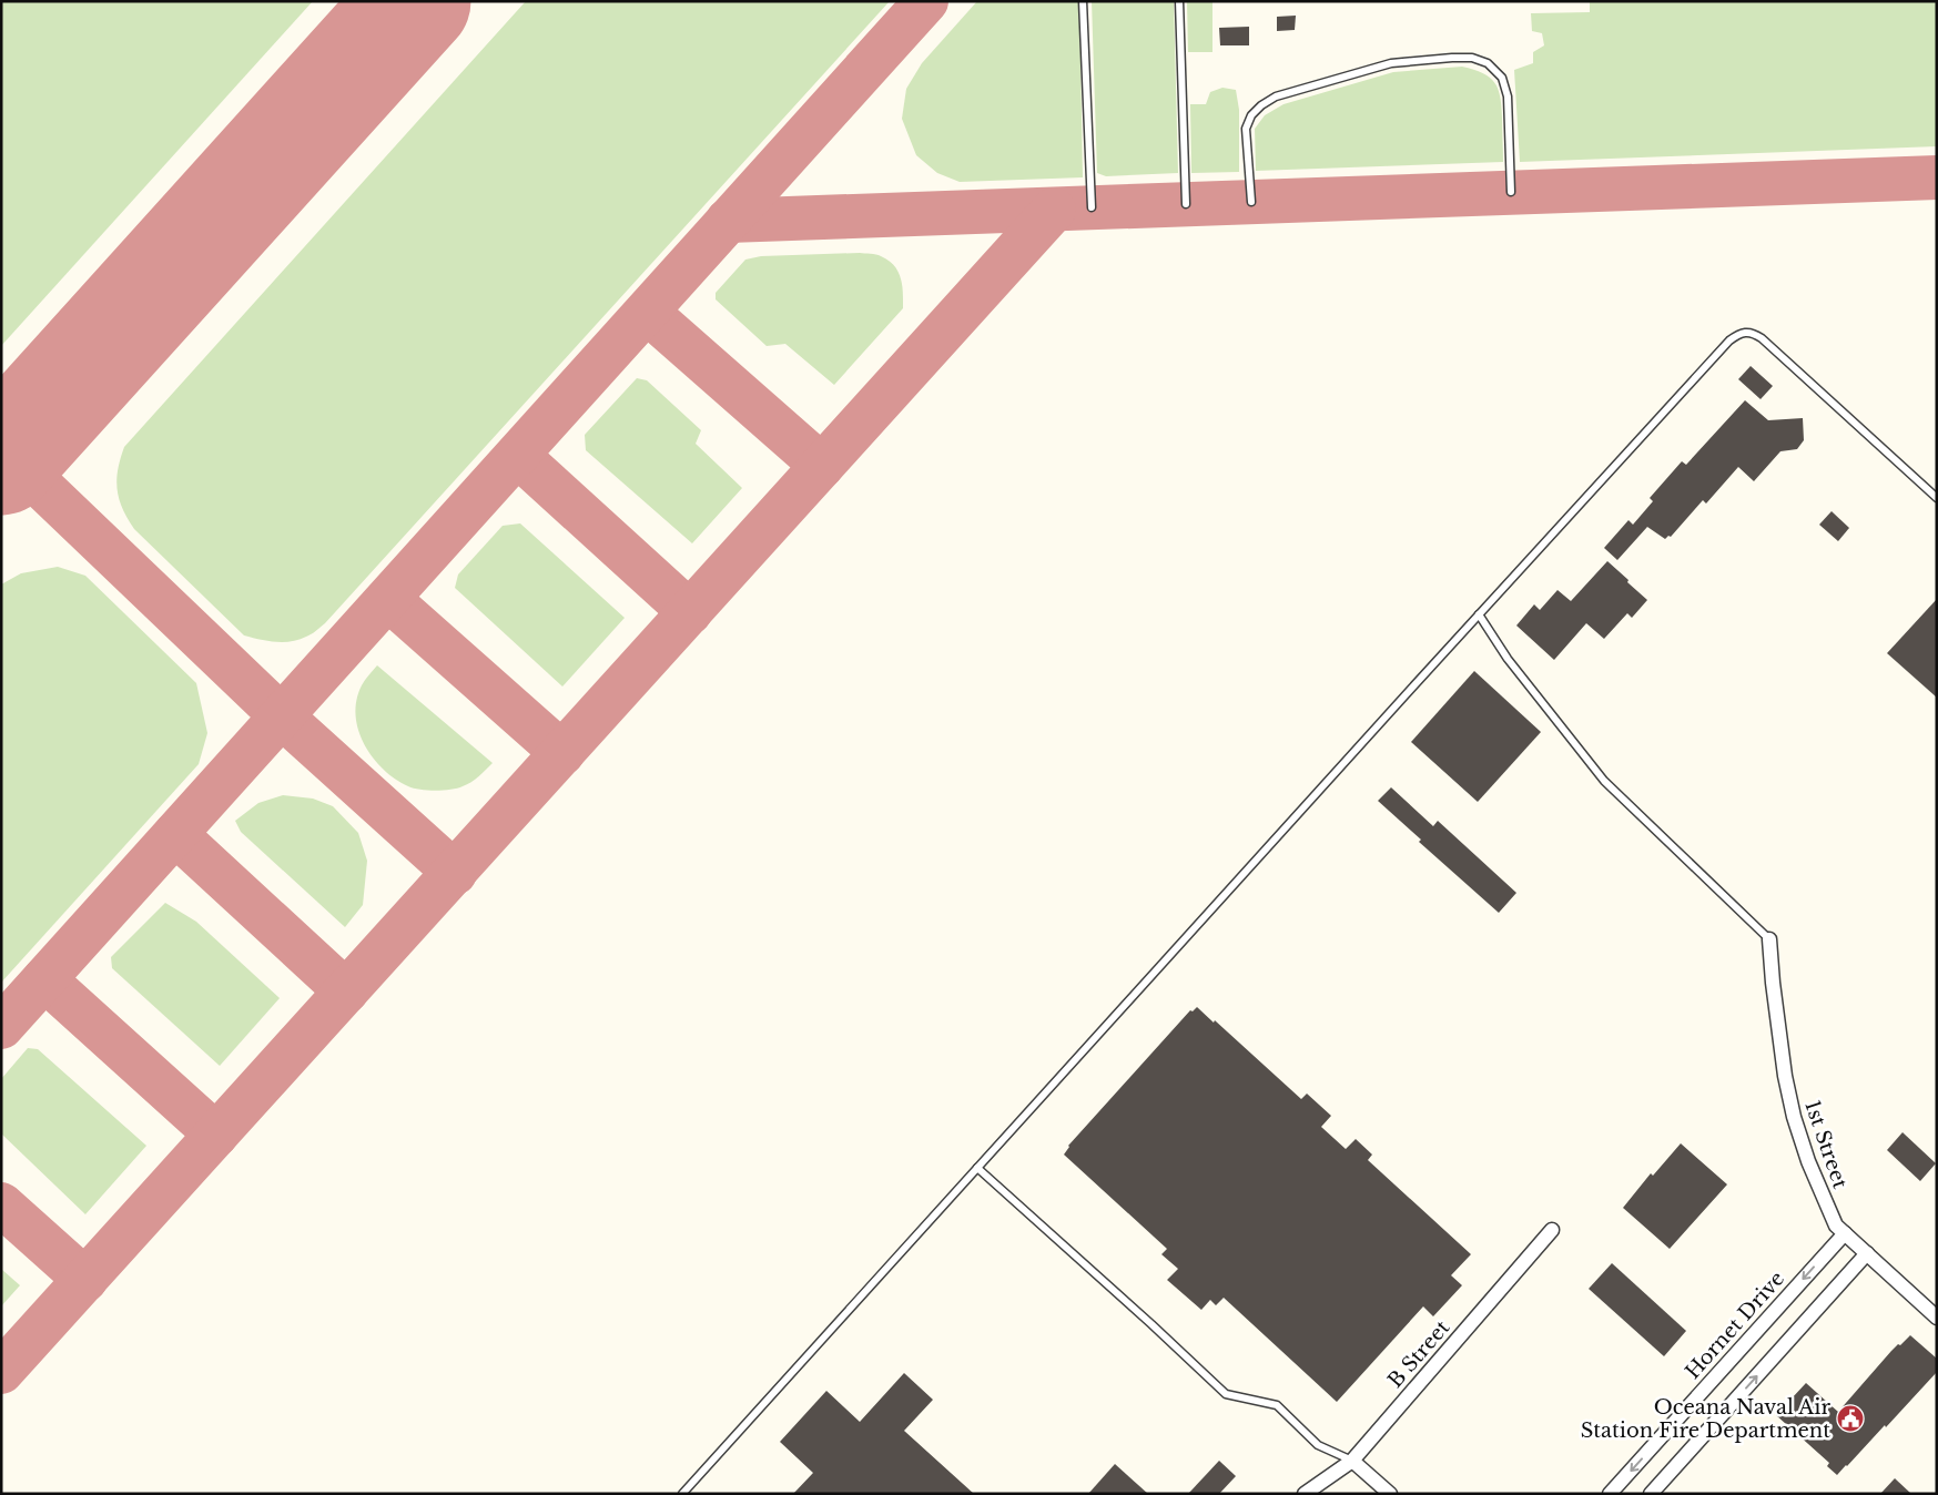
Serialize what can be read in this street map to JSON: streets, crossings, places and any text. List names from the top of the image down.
{
  "streets": {
    "street": ["1st Street", "Hornet Drive", "B Street"]
  },
  "crossings": [
    ["1st Street", "Hornet Drive"]
  ],
  "places": {
    "public building": ["Oceana Naval Air Station Fire Department"]
  }
}
